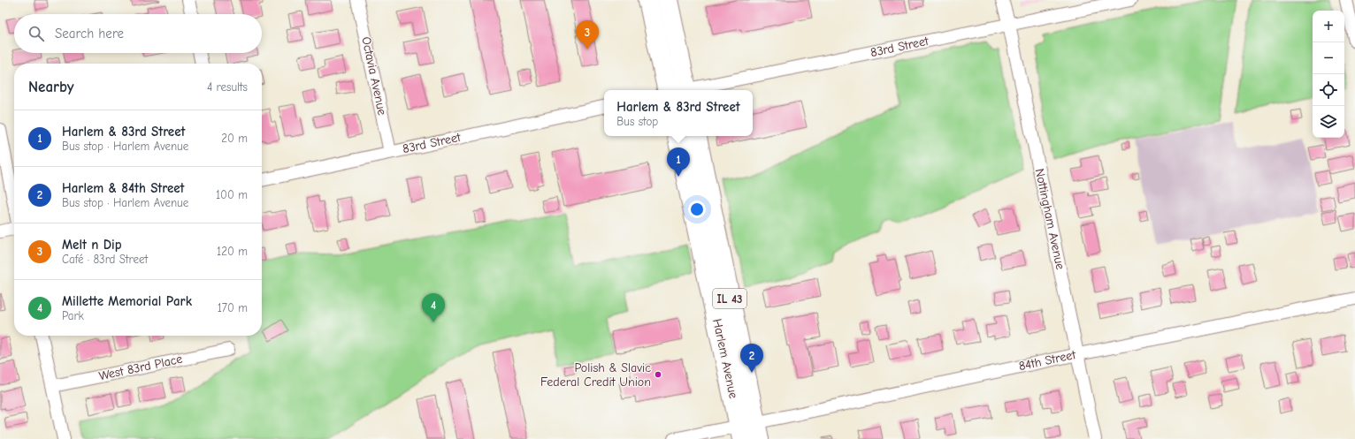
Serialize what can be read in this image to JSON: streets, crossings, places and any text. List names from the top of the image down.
{
  "streets": {
    "main road": ["IL 43", "Harlem Avenue"],
    "street": [
      "83rd Street",
      "Octavia Avenue",
      "Nottingham Avenue",
      "84th Street",
      "West 83rd Place"
    ]
  },
  "crossings": [
    ["83rd Street", "Octavia Avenue"],
    ["83rd Street", "Nottingham Avenue"],
    ["Nottingham Avenue", "84th Street"],
    ["Harlem Avenue", "84th Street"]
  ],
  "places": ["Polish & Slavic Federal Credit Union"],
  "page": {
    "map_buttons": ["+", "−"],
    "search": "Search here",
    "pins": [
      "3",
      "1",
      "4",
      "2"
    ],
    "heading": ["Nearby", "4 results"],
    "popup": ["Harlem & 83rd Street", "Bus stop"],
    "list": [
      {
        "mark": "1",
        "name": "Harlem & 83rd Street",
        "note": "Bus stop · Harlem Avenue",
        "value": "20 m"
      },
      {
        "mark": "2",
        "name": "Harlem & 84th Street",
        "note": "Bus stop · Harlem Avenue",
        "value": "100 m"
      },
      {
        "mark": "3",
        "name": "Melt n Dip",
        "note": "Café · 83rd Street",
        "value": "120 m"
      },
      {
        "mark": "4",
        "name": "Millette Memorial Park",
        "note": "Park",
        "value": "170 m"
      }
    ]
  }
}
